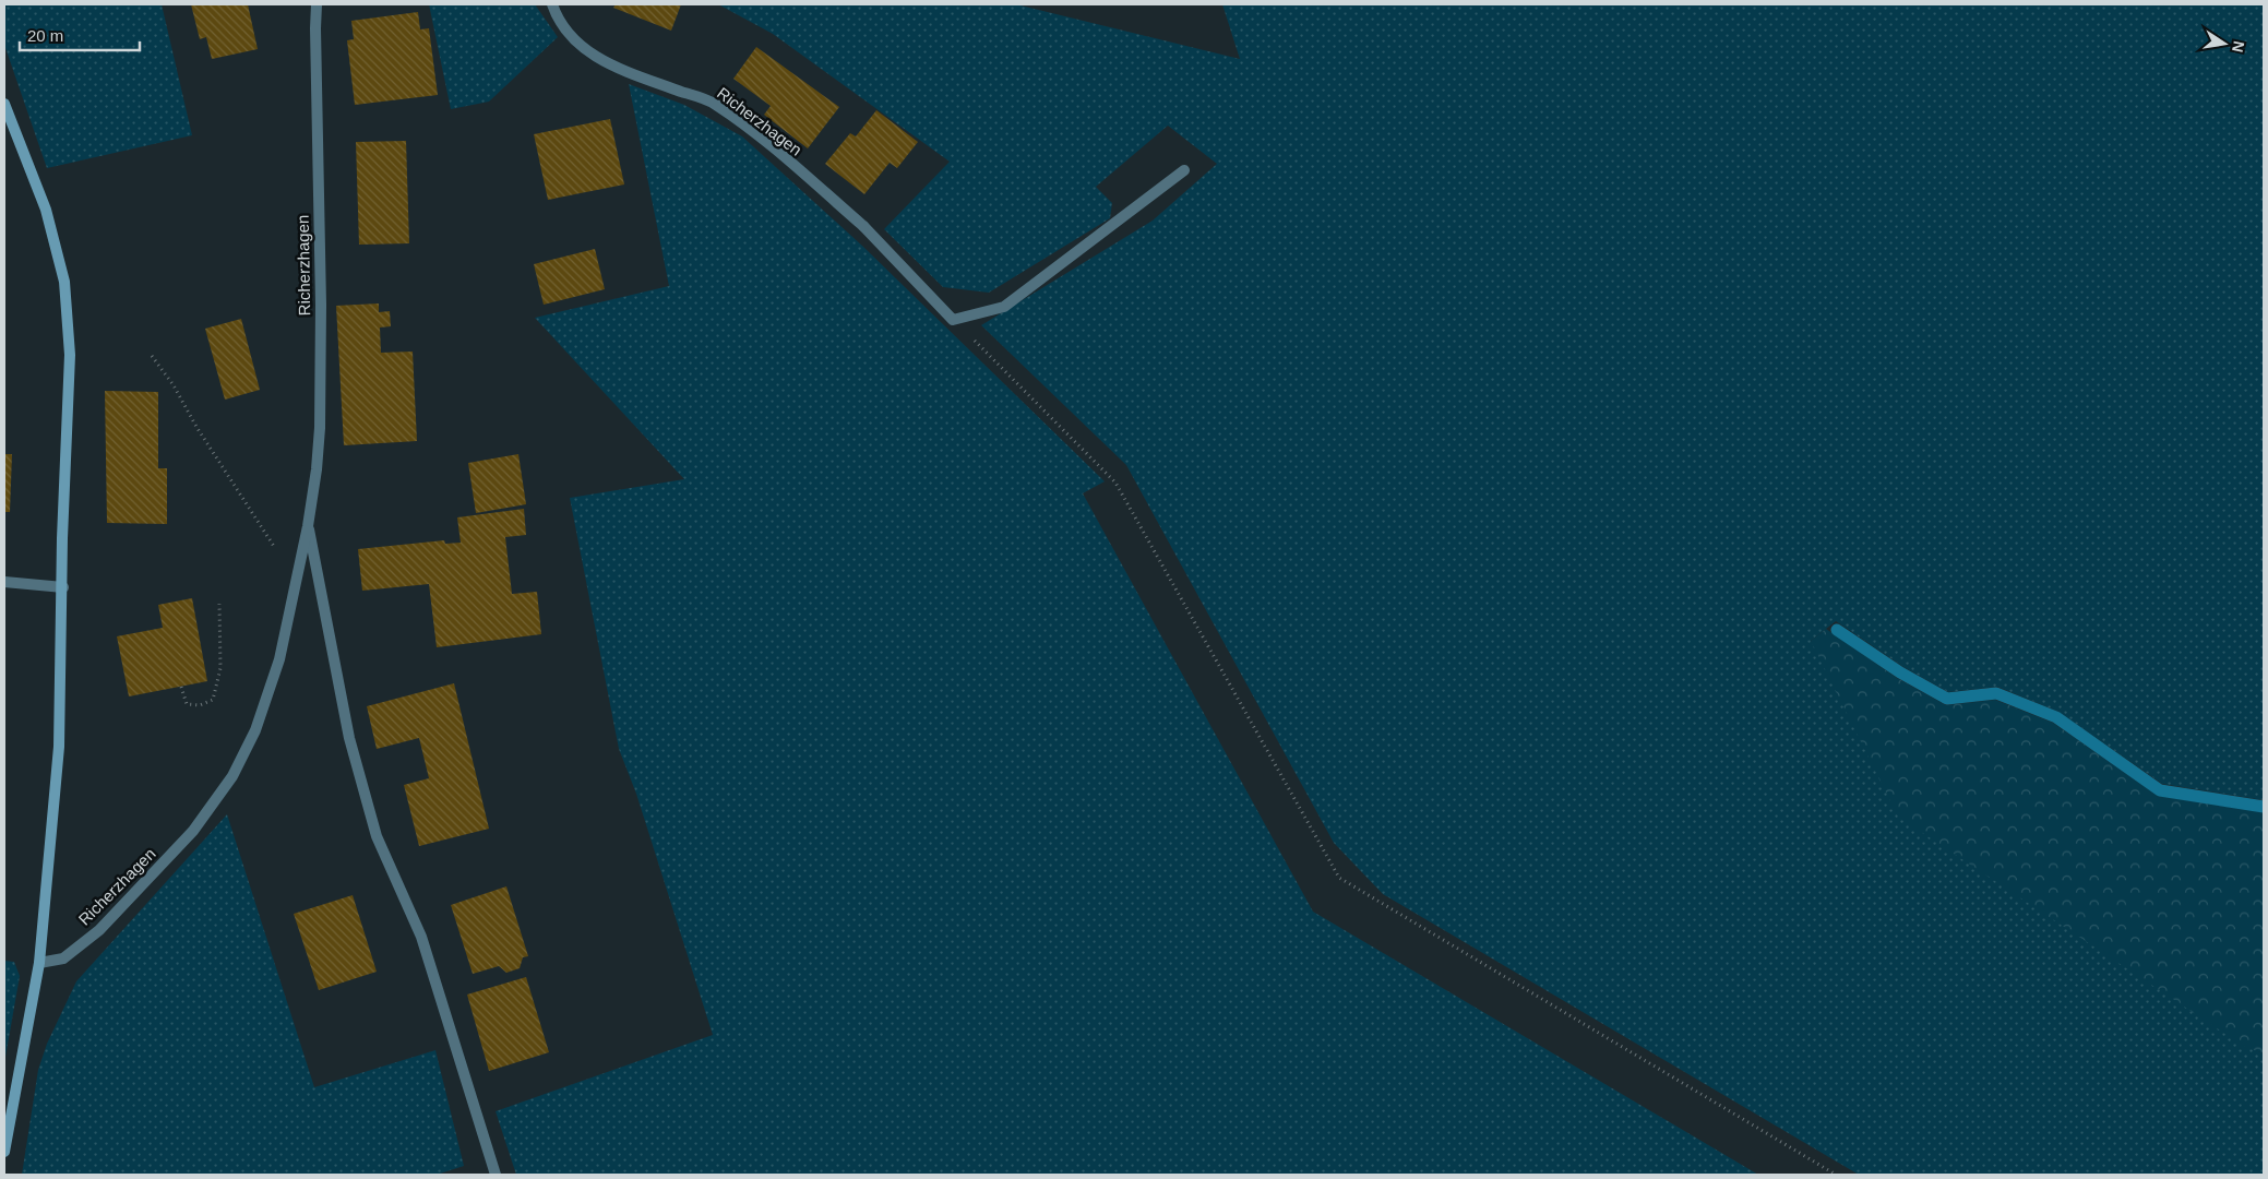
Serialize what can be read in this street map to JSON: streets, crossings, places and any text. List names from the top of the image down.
{
  "streets": {
    "street": ["Richerzhagen"]
  },
  "scale_bar": "20 m",
  "north": "right"
}
